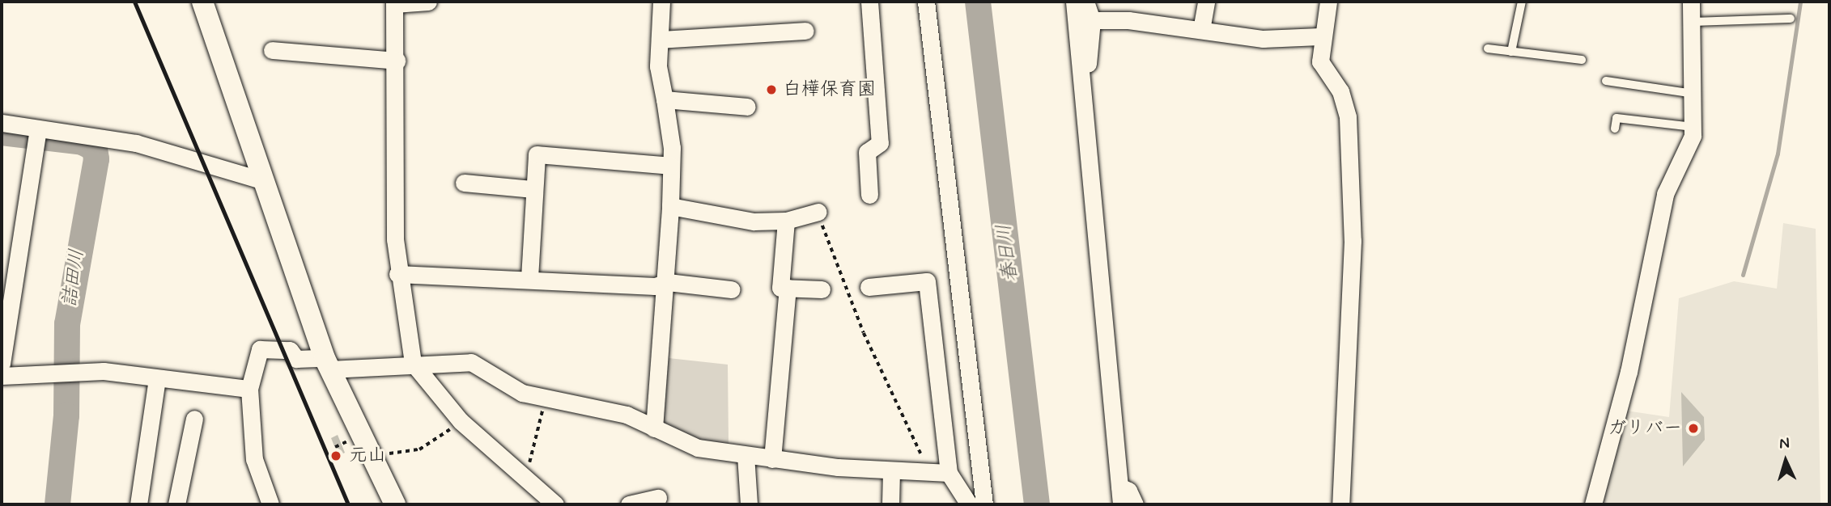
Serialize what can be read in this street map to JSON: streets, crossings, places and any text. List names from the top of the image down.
{
  "water": ["春日川", "詰田川"],
  "places": ["白樺保育園", "ガリバー", "元山"],
  "north": "top"
}
